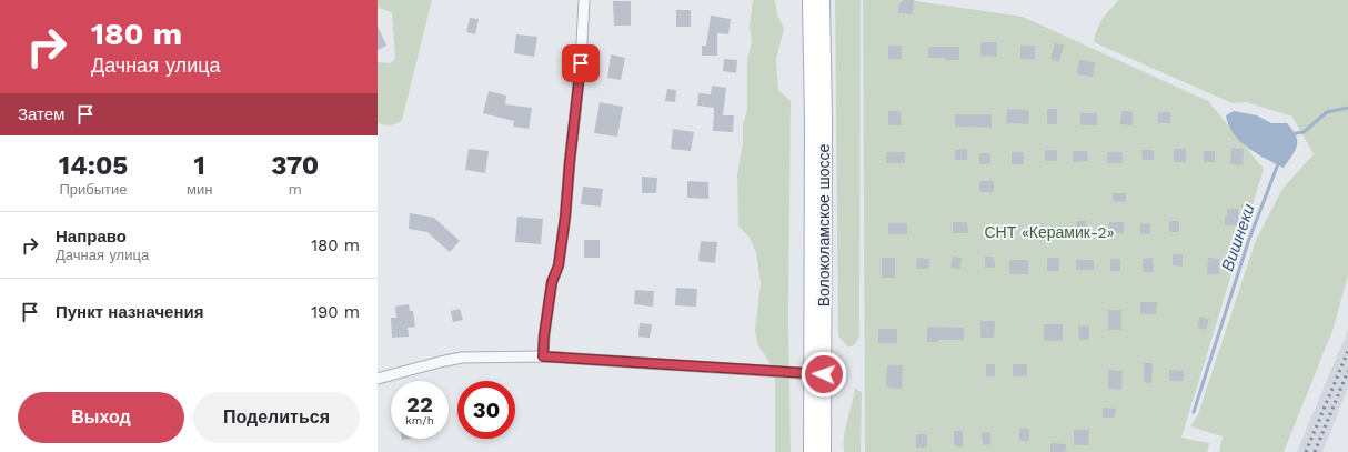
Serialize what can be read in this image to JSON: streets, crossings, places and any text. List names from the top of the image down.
{
  "streets": {
    "main road": ["Волоколамское шоссе"]
  },
  "water": ["Вишнеки"],
  "parks": ["СНТ «Керамик-2»"],
  "page": {
    "turn": ["180 m", "Дачная улица"],
    "then": "Затем",
    "eta": [
      "14:05",
      "Прибытие",
      "1",
      "мин",
      "370",
      "m"
    ],
    "list": [
      {
        "name": "Направо",
        "note": "Дачная улица",
        "value": "180 m"
      },
      {
        "name": "Пункт назначения",
        "value": "190 m"
      }
    ],
    "speed": "22 km/h",
    "limit": "30",
    "buttons": ["Выход", "Поделиться"]
  }
}
